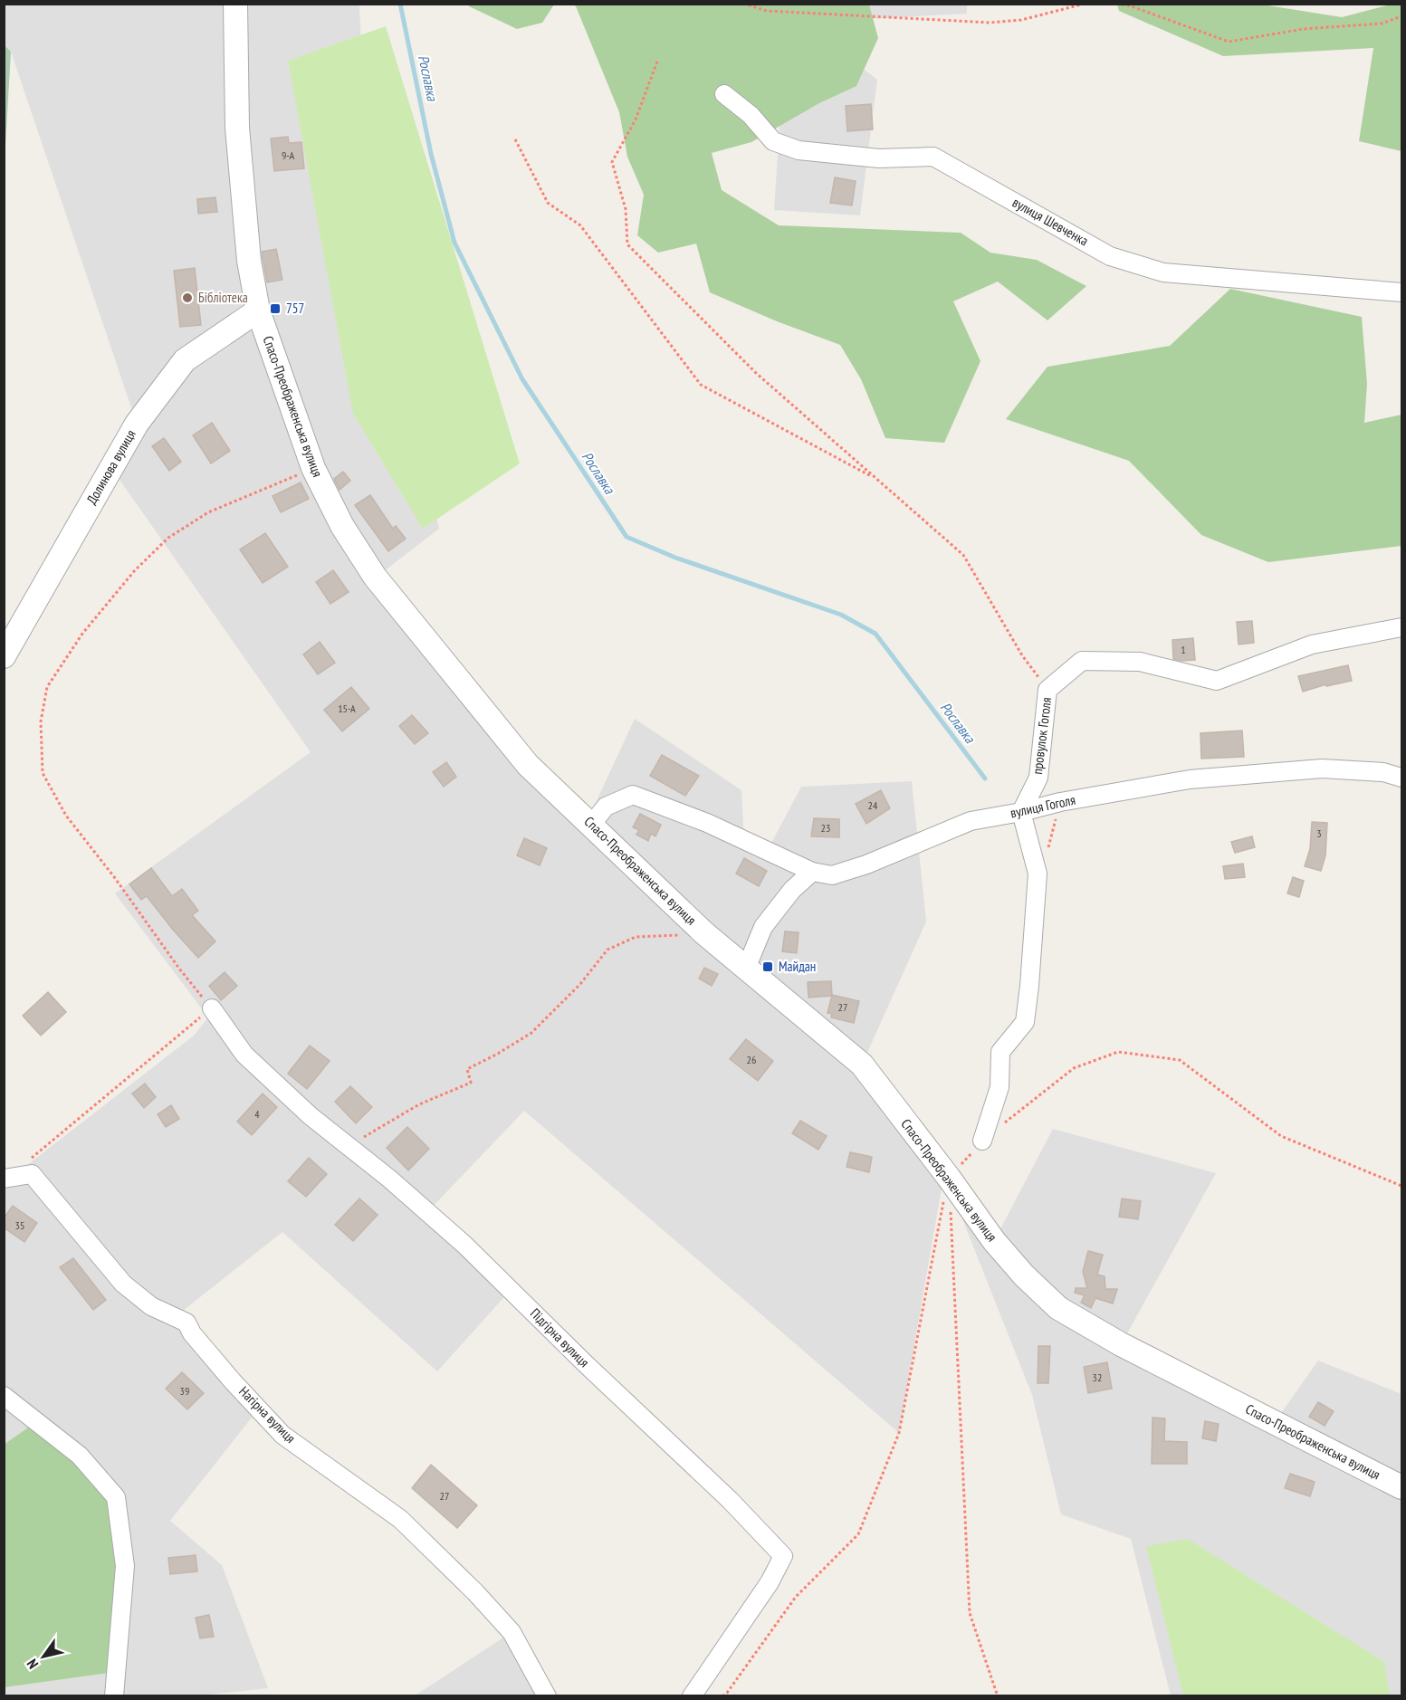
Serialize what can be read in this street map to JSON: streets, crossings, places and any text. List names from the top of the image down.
{
  "streets": {
    "street": [
      "вулиця Шевченка",
      "Спасо-Преображенська вулиця",
      "Долинова вулиця",
      "провулок Гоголя",
      "вулиця Гоголя",
      "Підгірна вулиця",
      "Нагірна вулиця"
    ]
  },
  "crossings": [
    ["Спасо-Преображенська вулиця", "Долинова вулиця"],
    ["провулок Гоголя", "вулиця Гоголя"]
  ],
  "water": ["Рославка"],
  "places": {
    "other": ["Бібліотека"],
    "transit": ["757", "Майдан"]
  },
  "house_numbers": [
    "9-А",
    "1",
    "15-А",
    "24",
    "23",
    "3",
    "27",
    "26",
    "4",
    "35",
    "32",
    "39",
    "27"
  ],
  "north": "bottom left"
}
